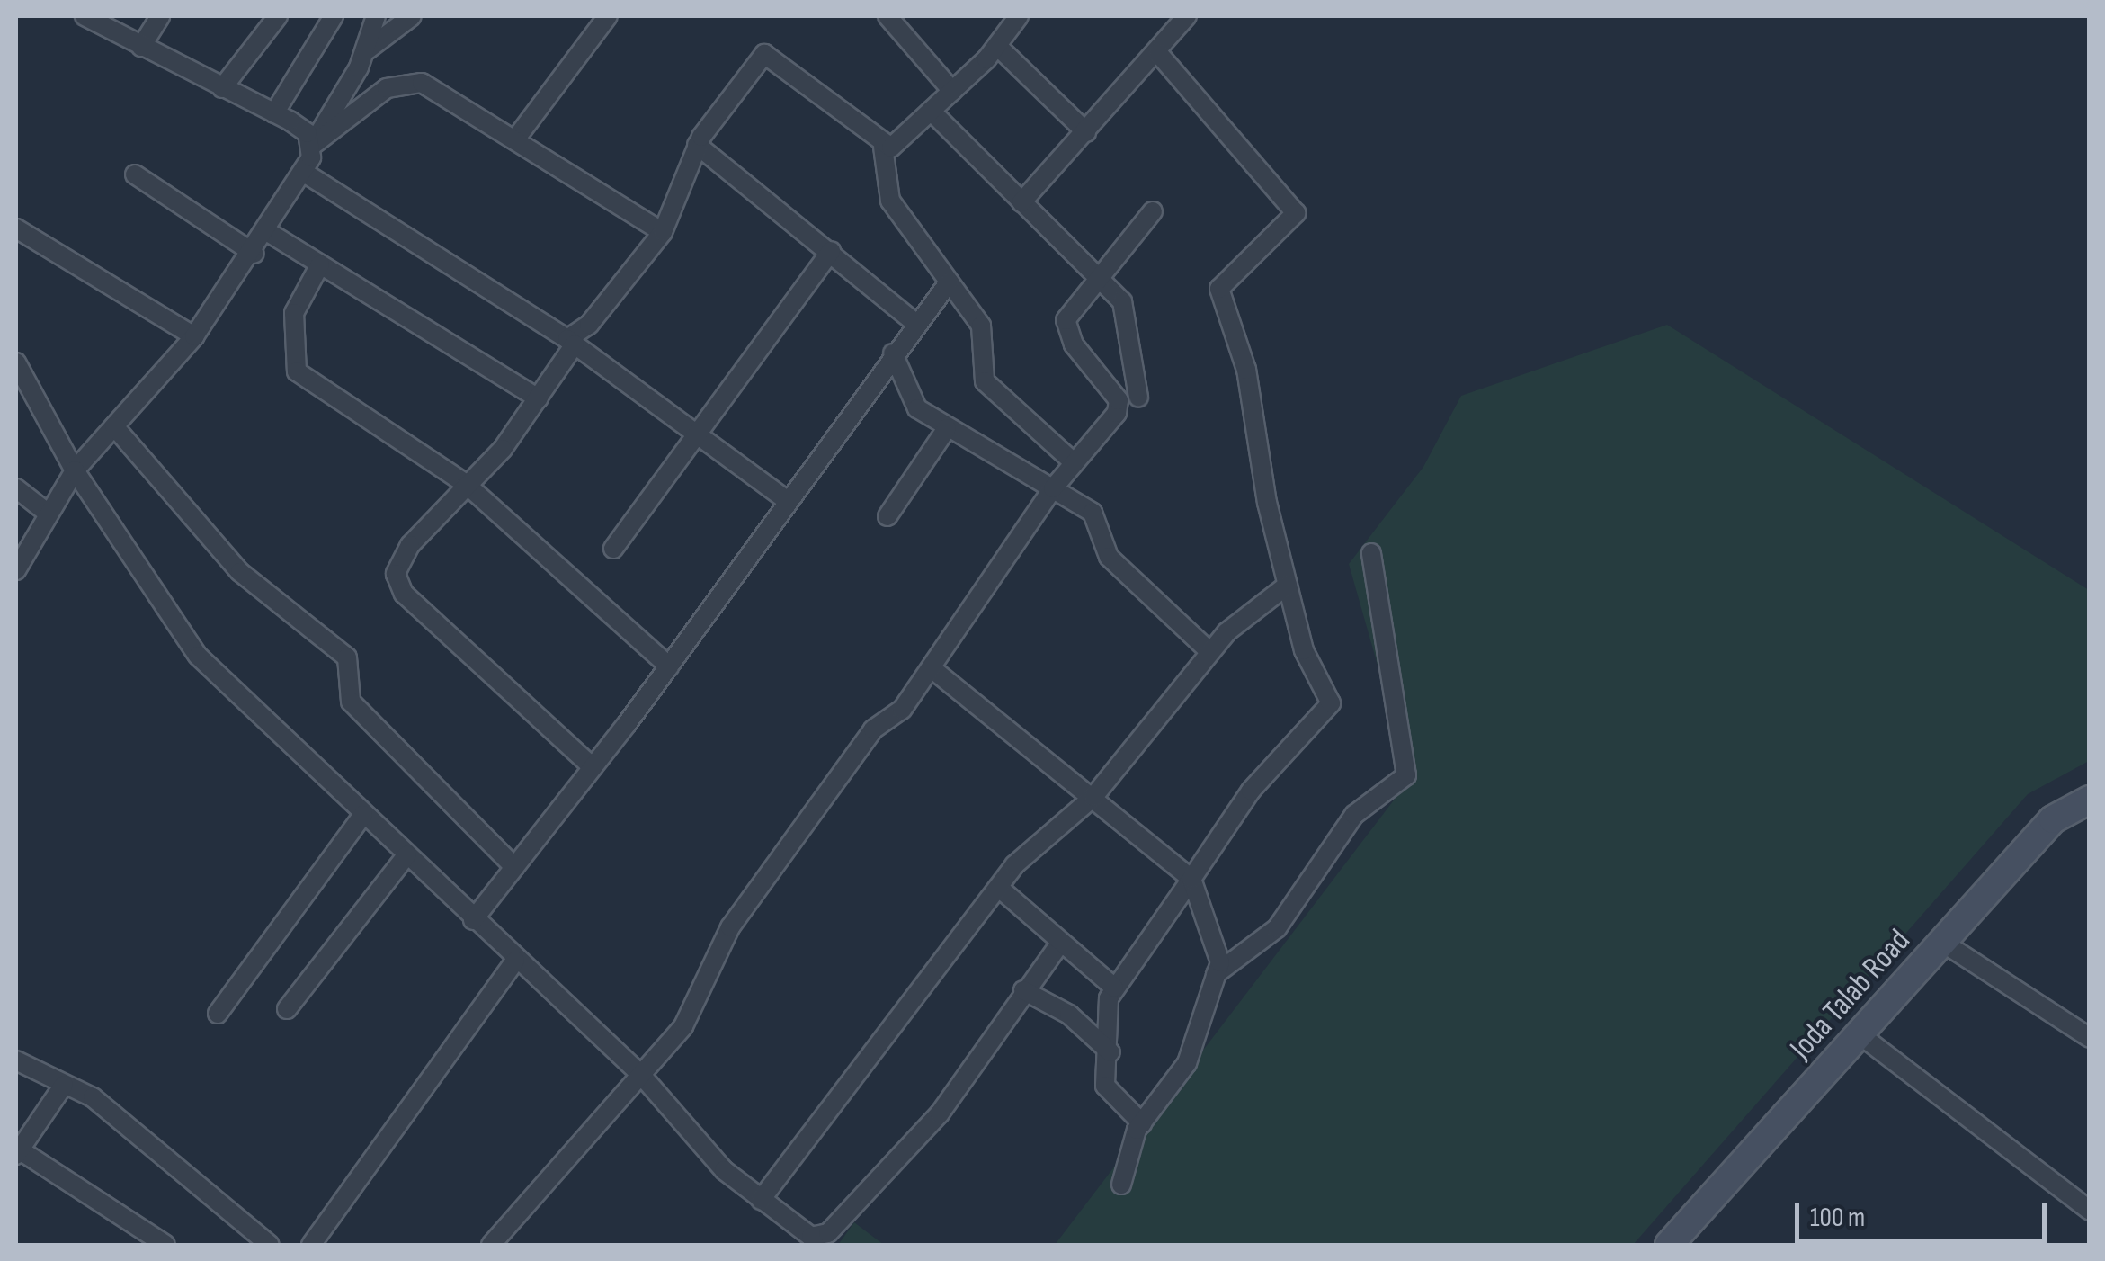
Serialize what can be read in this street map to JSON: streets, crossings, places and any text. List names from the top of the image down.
{
  "streets": {
    "street": ["Joda Talab Road"]
  },
  "scale_bar": "100 m"
}
